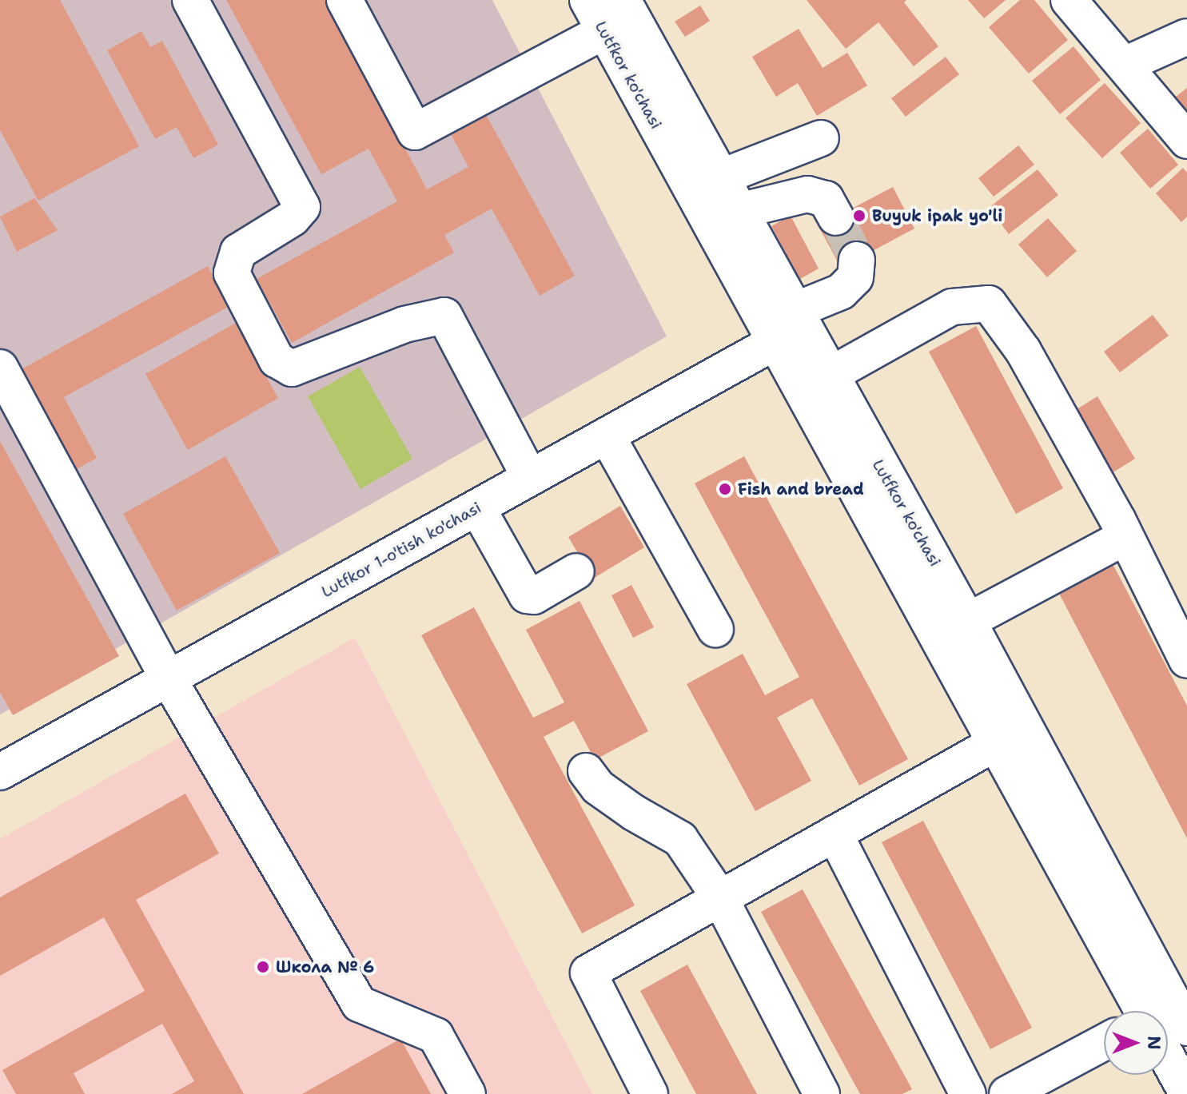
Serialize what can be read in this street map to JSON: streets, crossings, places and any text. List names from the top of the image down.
{
  "streets": {
    "main road": ["Lutfkor ko'chasi", "Lutfkor 1-o'tish ko'chasi"]
  },
  "crossings": [
    ["Lutfkor ko'chasi", "Lutfkor 1-o'tish ko'chasi"]
  ],
  "places": ["Buyuk ipak yo'li", "Fish and bread", "Школа № 6"],
  "north": "right"
}
